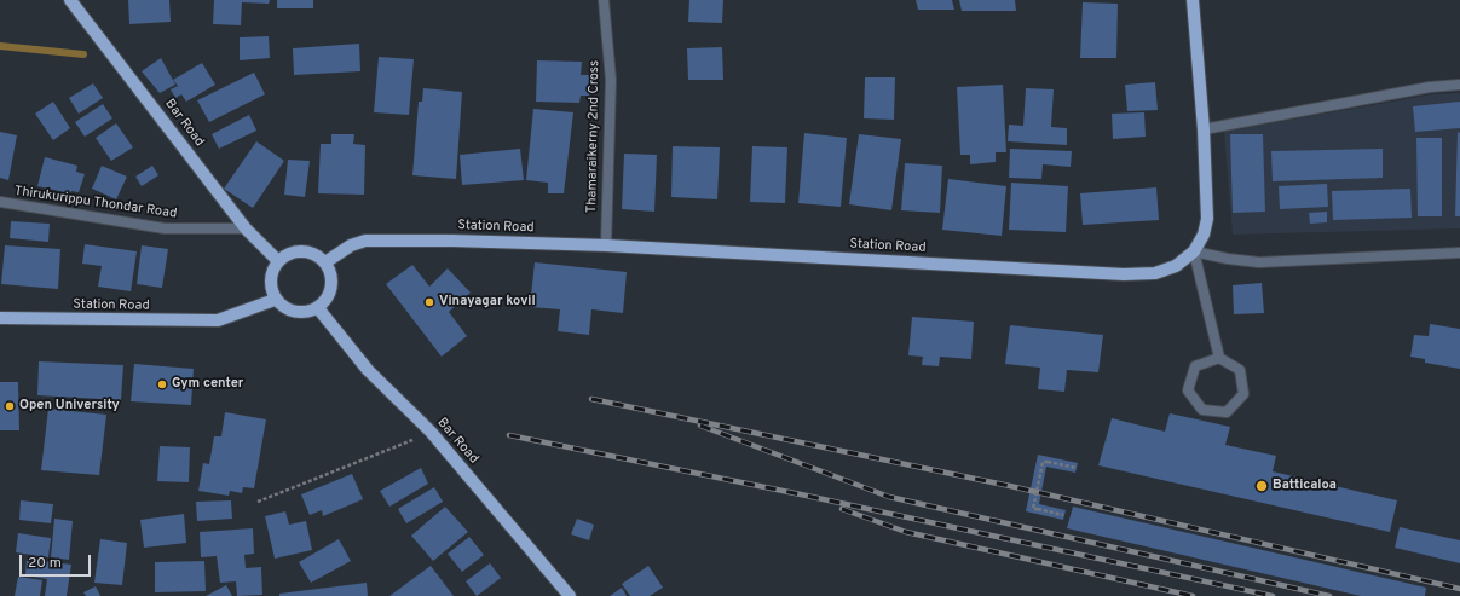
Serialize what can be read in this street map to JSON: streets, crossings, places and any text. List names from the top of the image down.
{
  "streets": {
    "main road": ["Bar Road", "Station Road"],
    "street": ["Thamaraikerny 2nd Cross", "Thirukurippu Thondar Road"]
  },
  "crossings": [
    ["Bar Road", "Thirukurippu Thondar Road"],
    ["Bar Road", "Station Road"],
    ["Thamaraikerny 2nd Cross", "Station Road"]
  ],
  "places": [
    "Vinayagar kovil",
    "Gym center",
    "Open University",
    "Batticaloa"
  ],
  "scale_bar": "20 m"
}
